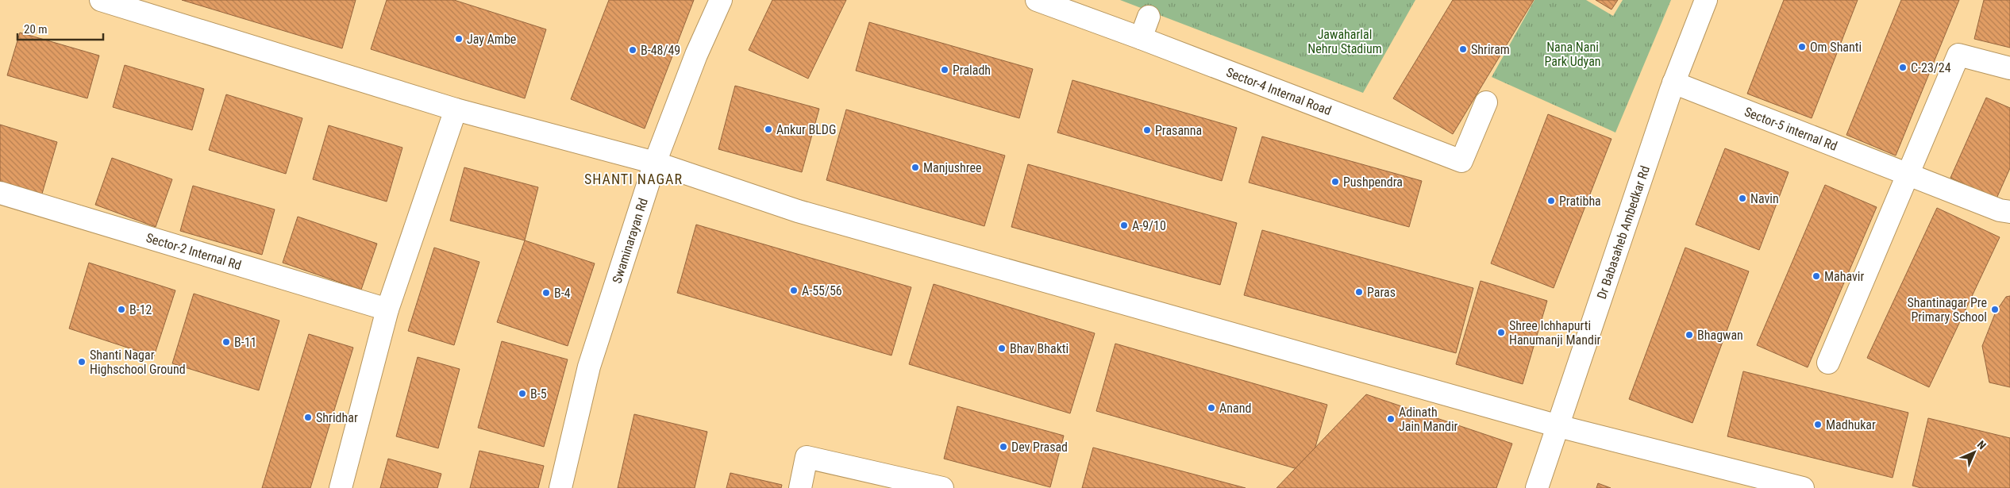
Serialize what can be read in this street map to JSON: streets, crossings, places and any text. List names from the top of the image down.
{
  "streets": {
    "street": [
      "Sector-4 Internal Road",
      "Sector-5 internal Rd",
      "Dr Babasaheb Ambedkar Rd",
      "Swaminarayan Rd",
      "Sector-2 Internal Rd"
    ]
  },
  "crossings": [
    ["Sector-5 internal Rd", "Dr Babasaheb Ambedkar Rd"]
  ],
  "districts": ["SHANTI NAGAR"],
  "parks": ["Jawaharlal Nehru Stadium", "Nana Nani Park Udyan"],
  "places": [
    "Jay Ambe",
    "Om Shanti",
    "Shriram",
    "B-48/49",
    "C-23/24",
    "Praladh",
    "Ankur BLDG",
    "Prasanna",
    "Manjushree",
    "Pushpendra",
    "Navin",
    "Pratibha",
    "A-9/10",
    "Mahavir",
    "A-55/56",
    "Paras",
    "B-4",
    "B-12",
    "Shantinagar Pre Primary School",
    "Shree Ichhapurti Hanumanji Mandir",
    "Bhagwan",
    "B-11",
    "Bhav Bhakti",
    "Shanti Nagar Highschool Ground",
    "B-5",
    "Anand",
    "Shridhar",
    "Adinath Jain Mandir",
    "Madhukar",
    "Dev Prasad"
  ],
  "scale_bar": "20 m",
  "north": "top right"
}
